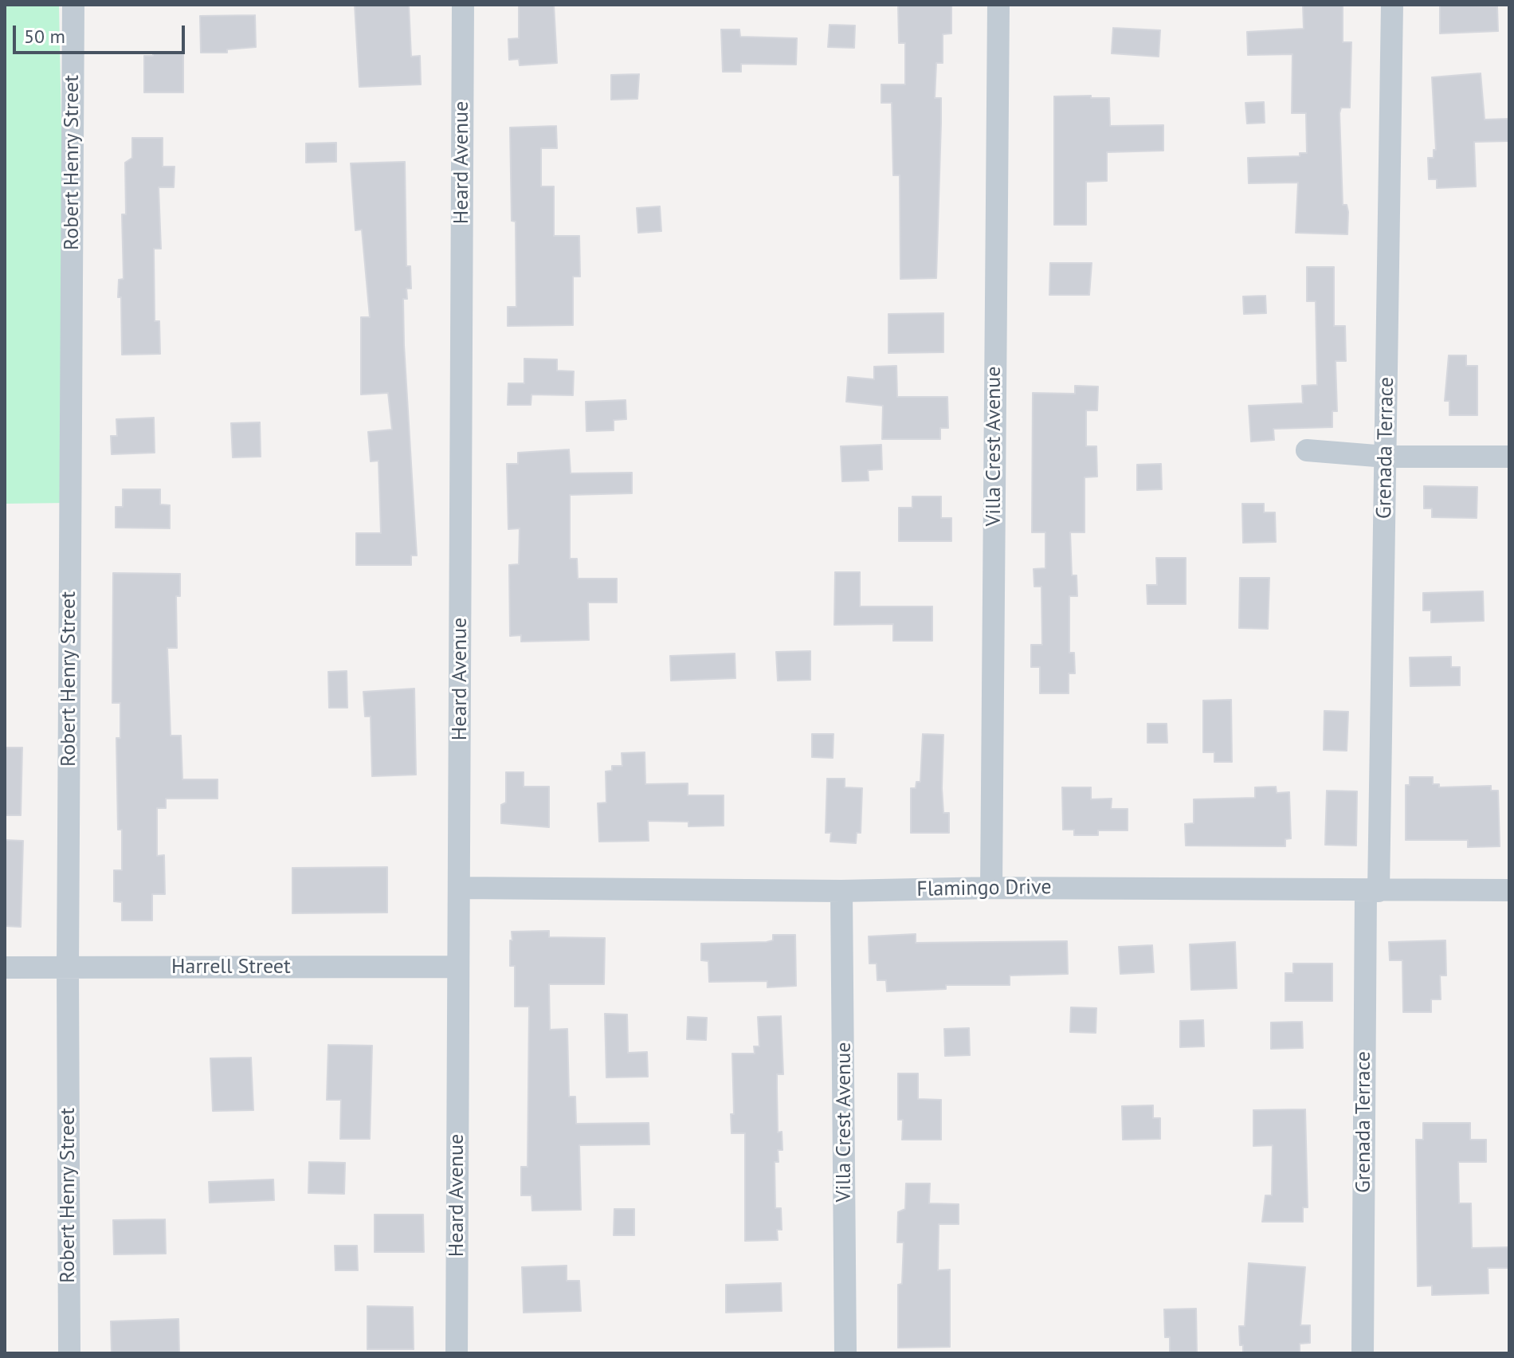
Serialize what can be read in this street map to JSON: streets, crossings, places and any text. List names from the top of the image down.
{
  "streets": {
    "street": [
      "Robert Henry Street",
      "Heard Avenue",
      "Villa Crest Avenue",
      "Grenada Terrace",
      "Flamingo Drive",
      "Harrell Street"
    ]
  },
  "crossings": [
    ["Robert Henry Street", "Harrell Street"],
    ["Heard Avenue", "Flamingo Drive"],
    ["Heard Avenue", "Harrell Street"],
    ["Villa Crest Avenue", "Flamingo Drive"],
    ["Grenada Terrace", "Flamingo Drive"]
  ],
  "scale_bar": "50 m"
}
